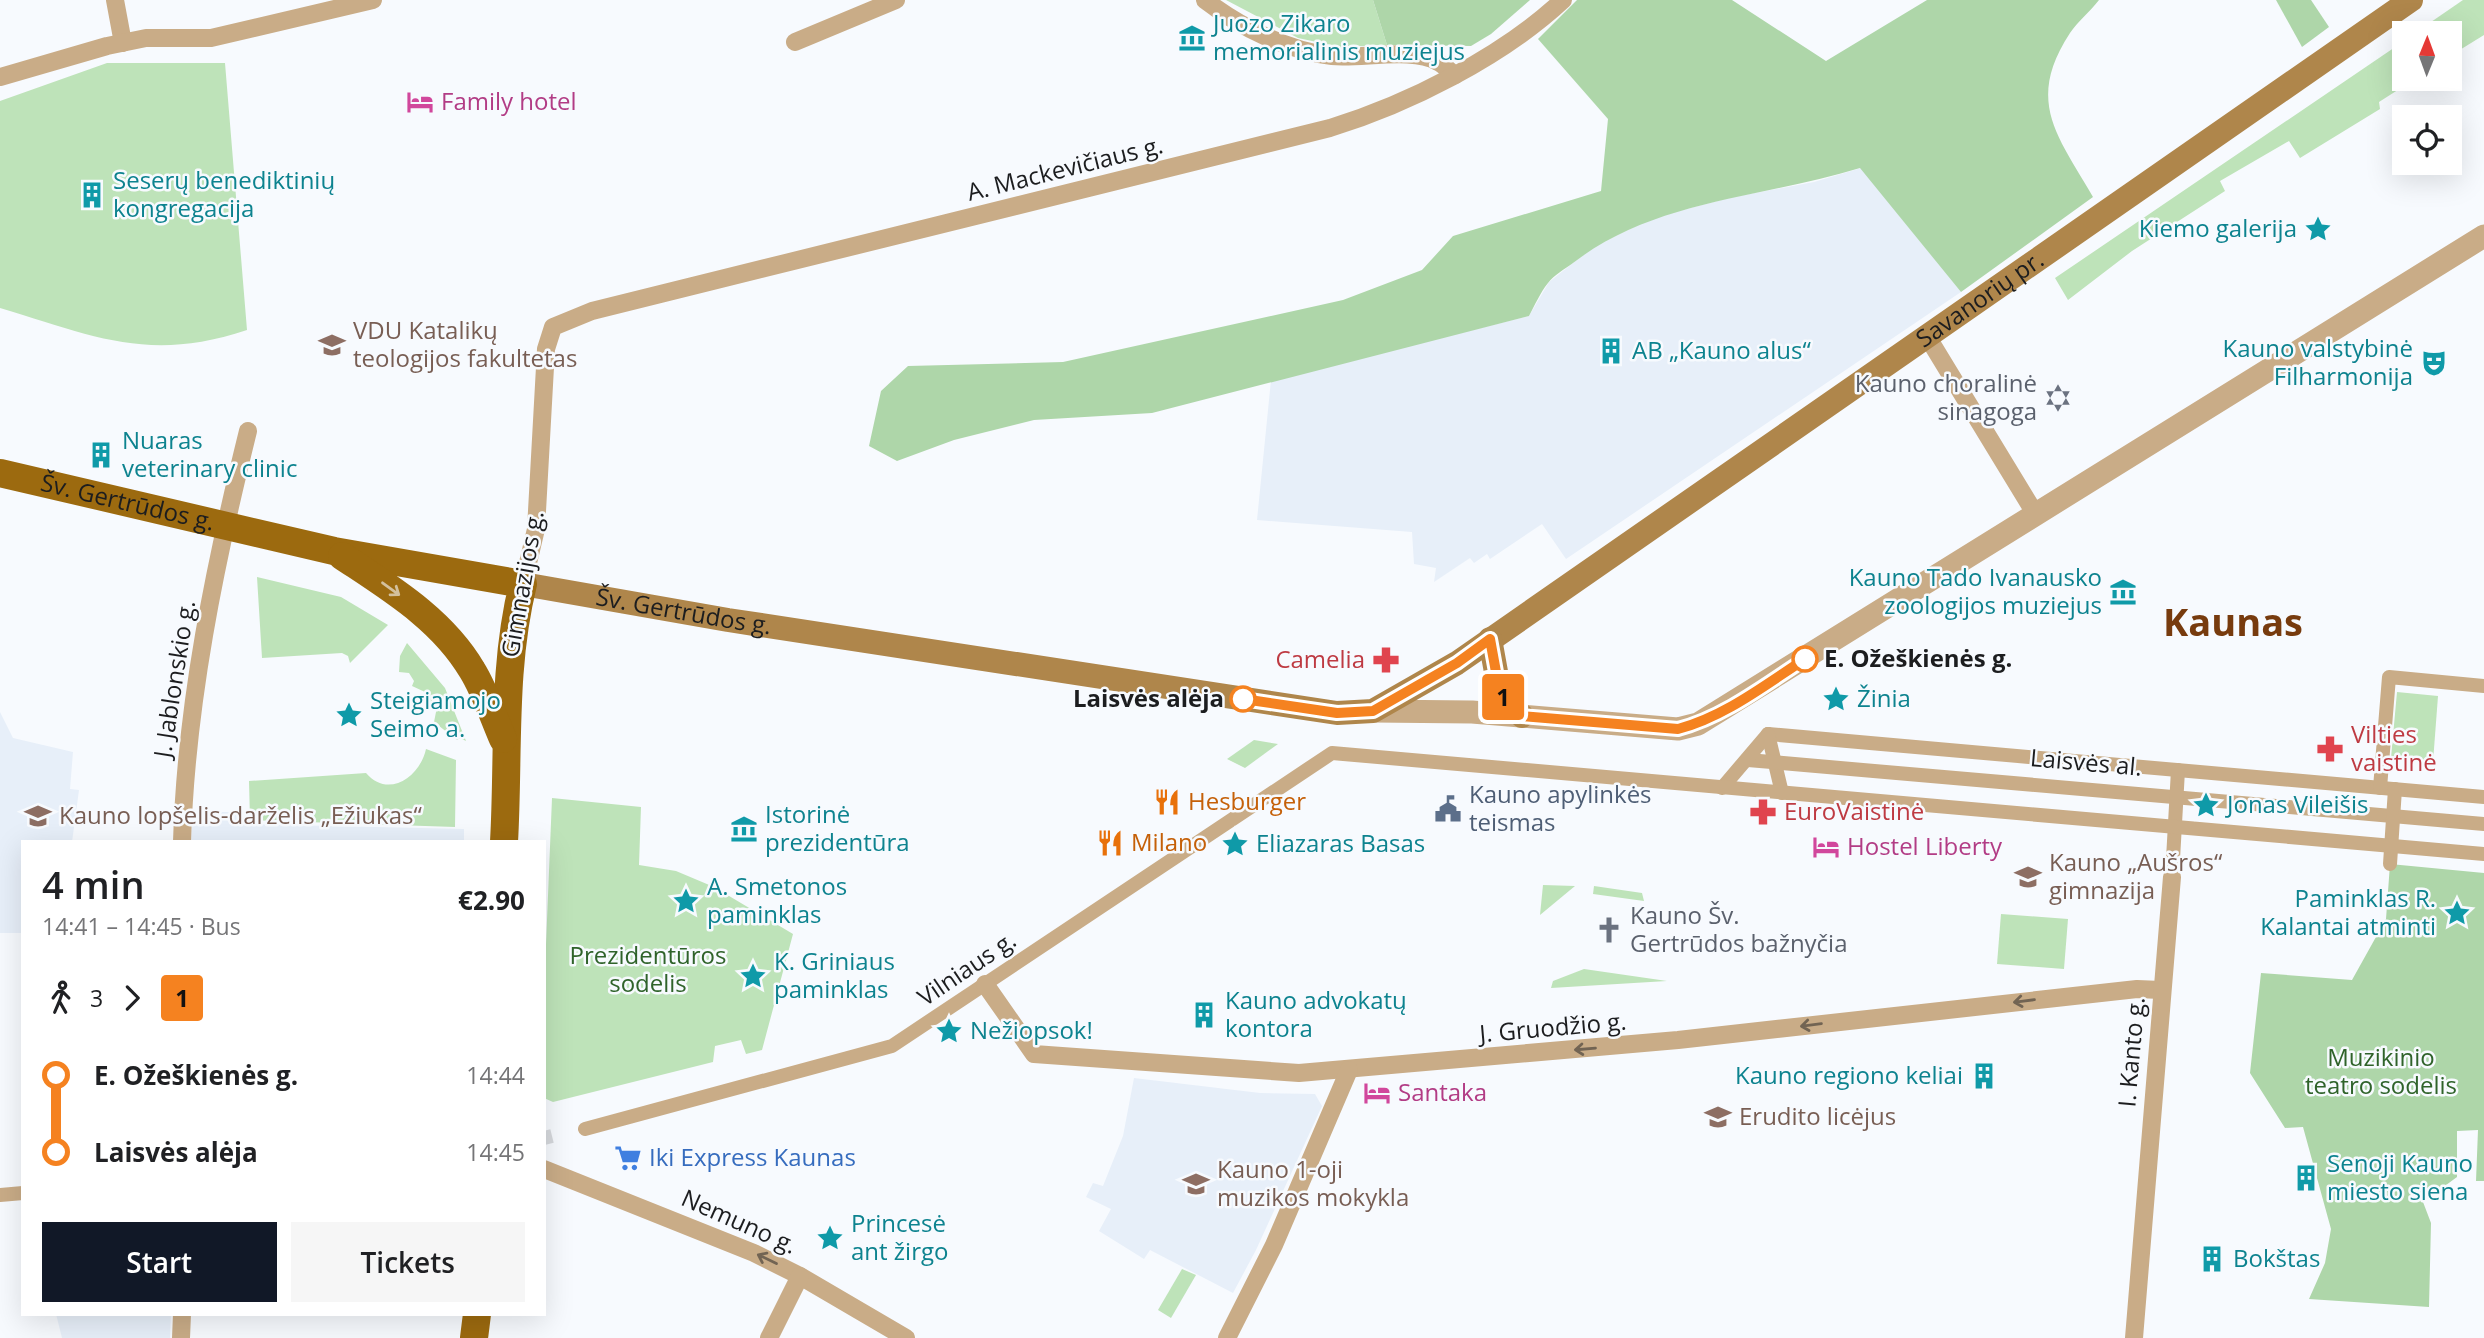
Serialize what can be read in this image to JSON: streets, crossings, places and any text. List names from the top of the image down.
{
  "streets": {
    "main road": ["Savanorių pr.", "Šv. Gertrūdos g.", "Gimnazijos g."],
    "street": [
      "A. Mackevičiaus g.",
      "J. Jablonskio g.",
      "Laisvės al.",
      "Vilniaus g.",
      "J. Gruodžio g.",
      "I. Kanto g.",
      "Nemuno g."
    ]
  },
  "crossings": [
    ["A. Mackevičiaus g.", "Gimnazijos g."],
    ["Savanorių pr.", "Šv. Gertrūdos g."],
    ["Šv. Gertrūdos g.", "Gimnazijos g."],
    ["Šv. Gertrūdos g.", "J. Jablonskio g."],
    ["Laisvės al.", "I. Kanto g."],
    ["Vilniaus g.", "J. Gruodžio g."],
    ["J. Gruodžio g.", "I. Kanto g."]
  ],
  "one_way": ["J. Gruodžio g.", "Nemuno g."],
  "districts": ["Kaunas"],
  "parks": ["Prezidentūros sodelis", "Muzikinio teatro sodelis"],
  "places": {
    "museum": ["Juozo Zikaro memorialinis muziejus", "Kauno Tado Ivanausko zoologijos muziejus", "Istorinė prezidentūra"],
    "hotel": ["Family hotel", "Hostel Liberty", "Santaka"],
    "building": [
      "Seserų benediktinių kongregacija",
      "AB „Kauno alus“",
      "Nuaras veterinary clinic",
      "Kauno advokatų kontora",
      "Kauno regiono keliai",
      "Senoji Kauno miesto siena",
      "Bokštas"
    ],
    "place": [
      "Kiemo galerija",
      "Žinia",
      "Steigiamojo Seimo a.",
      "Jonas Vileišis",
      "Eliazaras Basas",
      "A. Smetonos paminklas",
      "Paminklas R. Kalantai atminti",
      "K. Griniaus paminklas",
      "Nežiopsok!",
      "Princesė ant žirgo"
    ],
    "school or university": [
      "VDU Katalikų teologijos fakultetas",
      "Kauno lopšelis-darželis „Ežiukas“",
      "Kauno „Aušros“ gimnazija",
      "Erudito licėjus",
      "Kauno 1-oji muzikos mokykla"
    ],
    "theatre": ["Kauno valstybinė Filharmonija"],
    "synagogue": ["Kauno choralinė sinagoga"],
    "other": ["E. Ožeškienės g.", "Laisvės alėja"],
    "pharmacy": ["Camelia", "Vilties vaistinė", "EuroVaistinė"],
    "restaurant": ["Hesburger", "Milano"],
    "public building": ["Kauno apylinkės teismas"],
    "church": ["Kauno Šv. Gertrūdos bažnyčia"],
    "supermarket": ["Iki Express Kaunas"]
  },
  "lines": ["bus line 1"],
  "north": "top",
  "page": {
    "on_map": "1",
    "heading": ["4 min", "14:41 – 14:45 · Bus", "€2.90"],
    "legs": ["3", "1"],
    "list": [
      {
        "name": "E. Ožeškienės g.",
        "value": "14:44"
      },
      {
        "name": "Laisvės alėja",
        "value": "14:45"
      }
    ],
    "buttons": ["Start", "Tickets"]
  }
}
